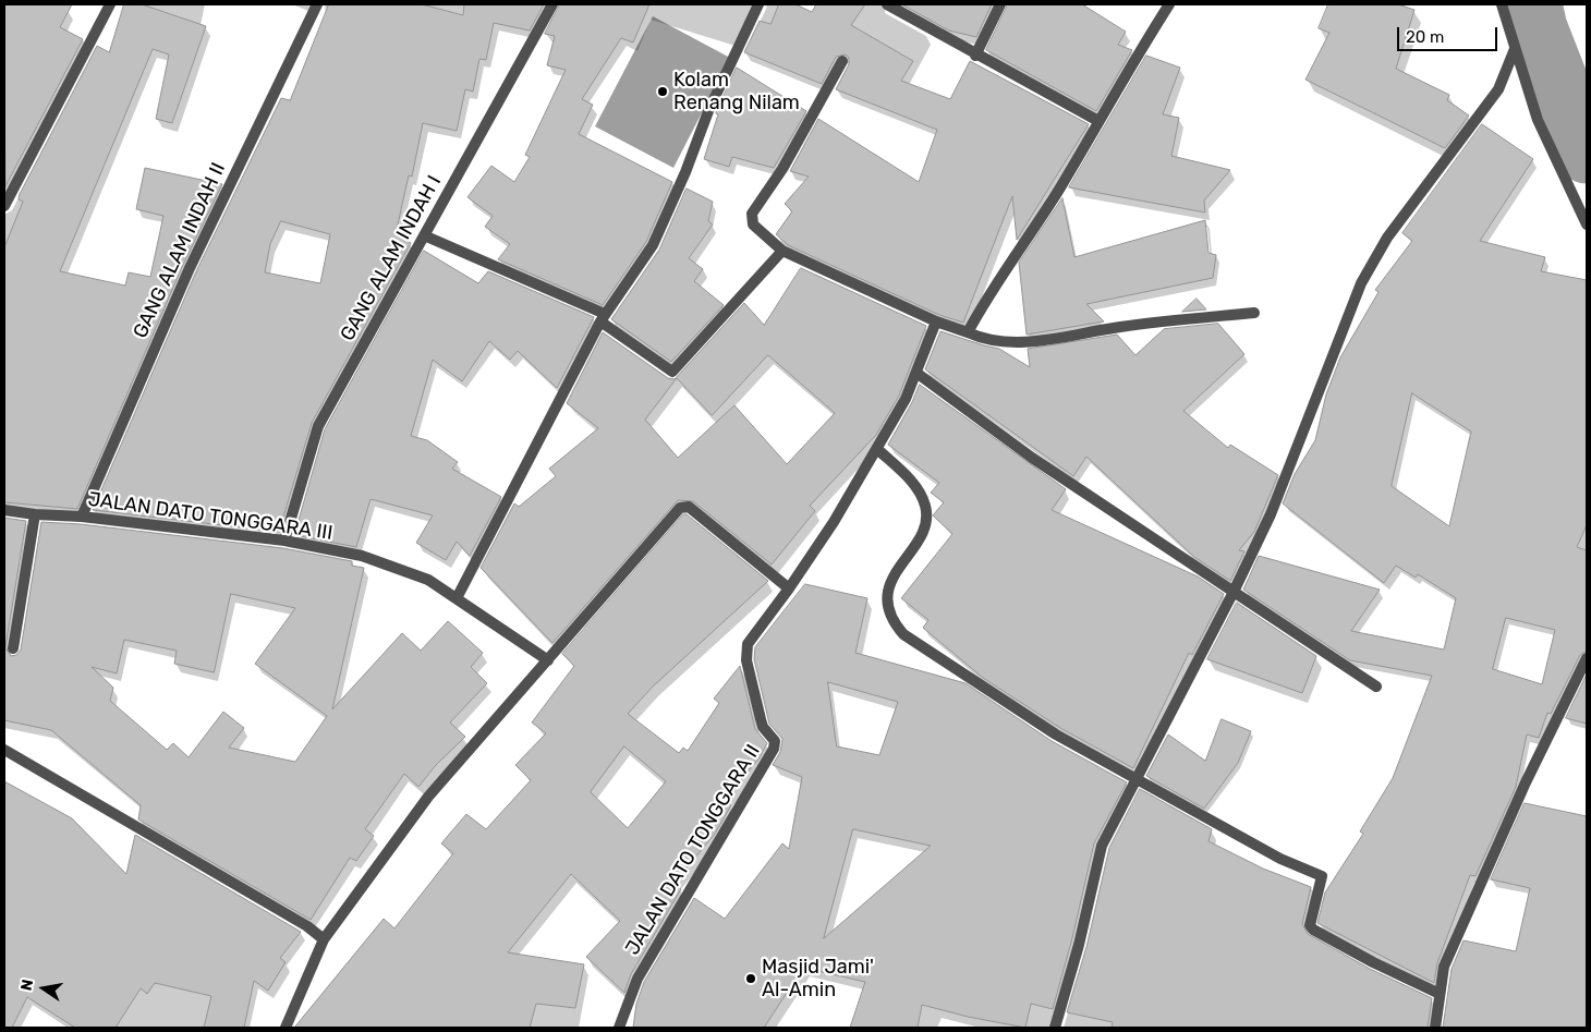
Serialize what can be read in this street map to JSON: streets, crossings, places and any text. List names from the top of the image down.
{
  "streets": {
    "street": [
      "GANG ALAM INDAH II",
      "GANG ALAM INDAH I",
      "JALAN DATO TONGGARA III",
      "JALAN DATO TONGGARA II"
    ]
  },
  "crossings": [
    ["GANG ALAM INDAH II", "JALAN DATO TONGGARA III"],
    ["GANG ALAM INDAH I", "JALAN DATO TONGGARA III"]
  ],
  "places": ["Kolam Renang Nilam", "Masjid Jami' Al-Amin"],
  "scale_bar": "20 m",
  "north": "left"
}
